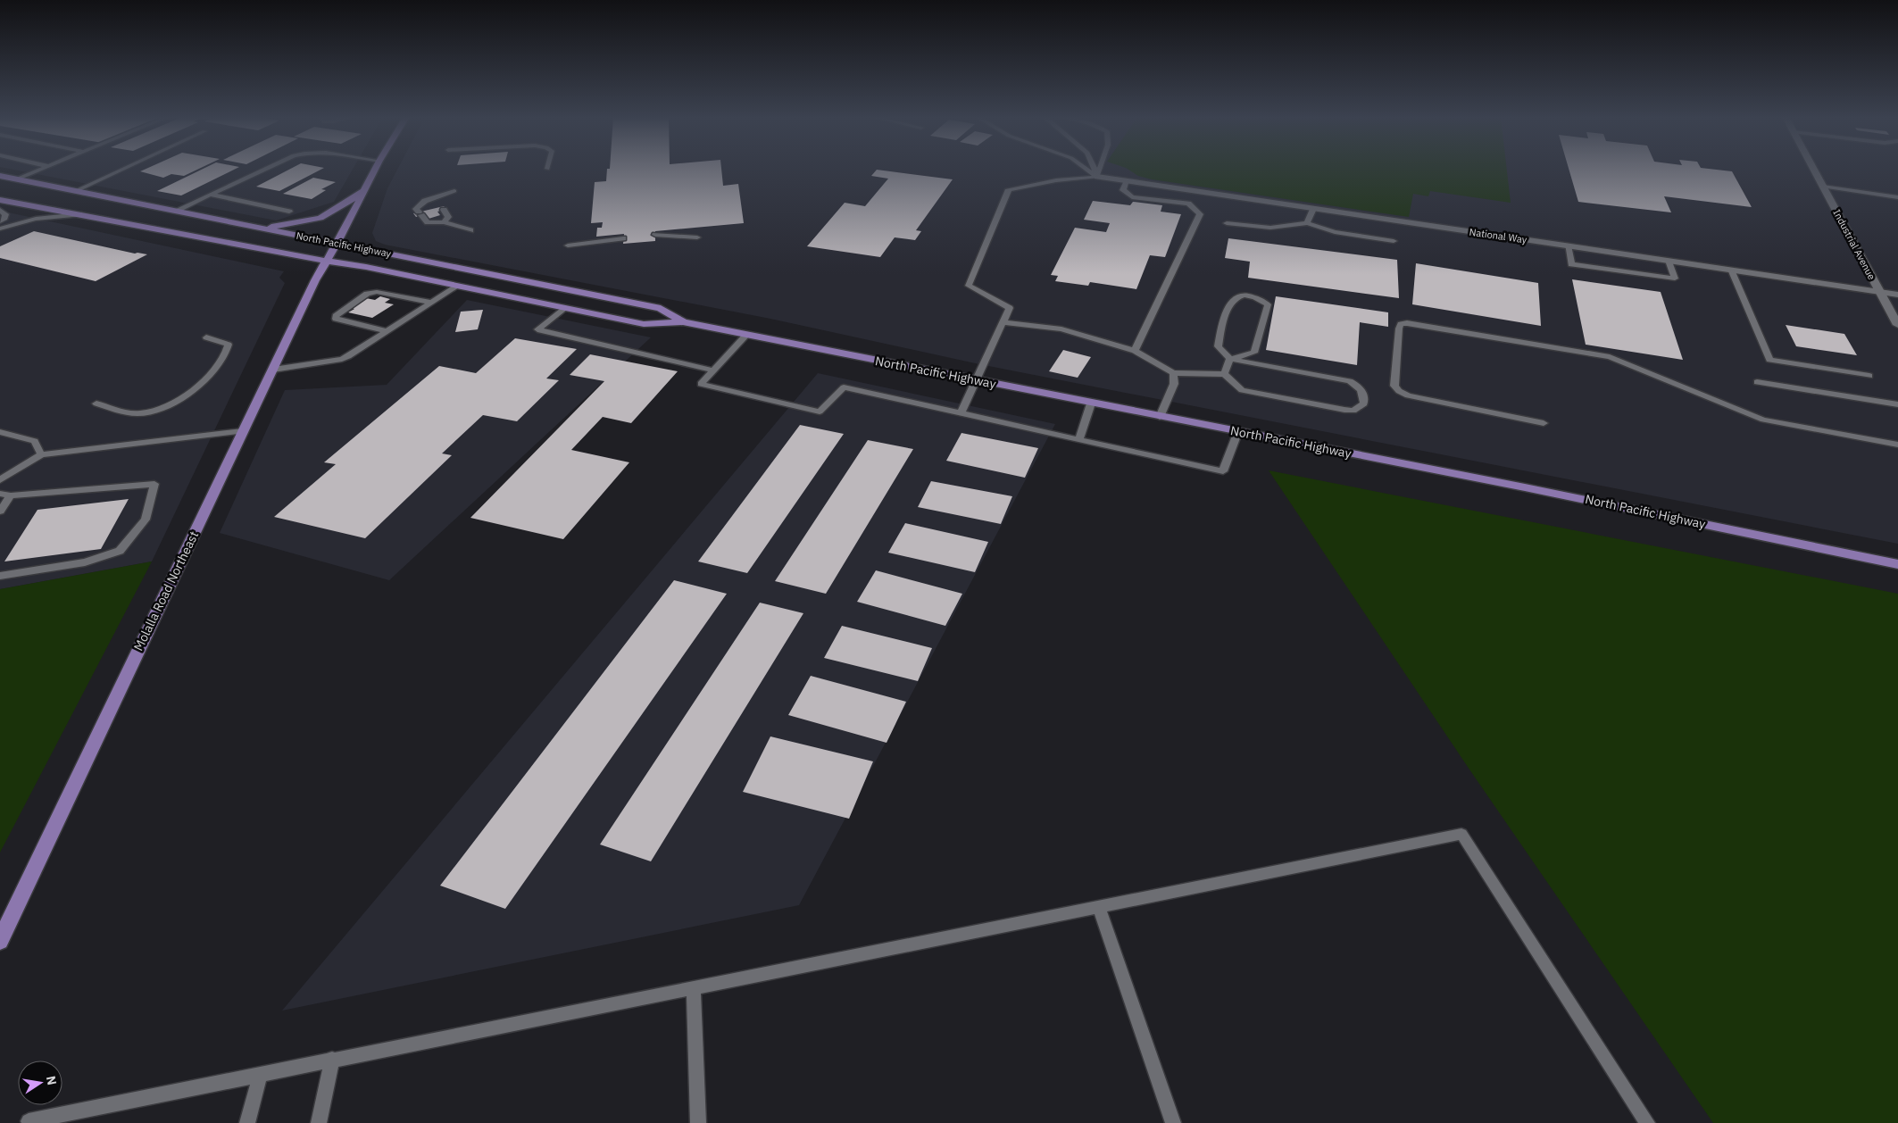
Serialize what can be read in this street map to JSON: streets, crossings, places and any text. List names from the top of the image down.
{
  "streets": {
    "main road": ["North Pacific Highway", "Molalla Road Northeast"],
    "street": ["National Way", "Industrial Avenue"]
  },
  "crossings": [
    ["National Way", "Industrial Avenue"],
    ["North Pacific Highway", "Molalla Road Northeast"]
  ],
  "north": "right"
}
